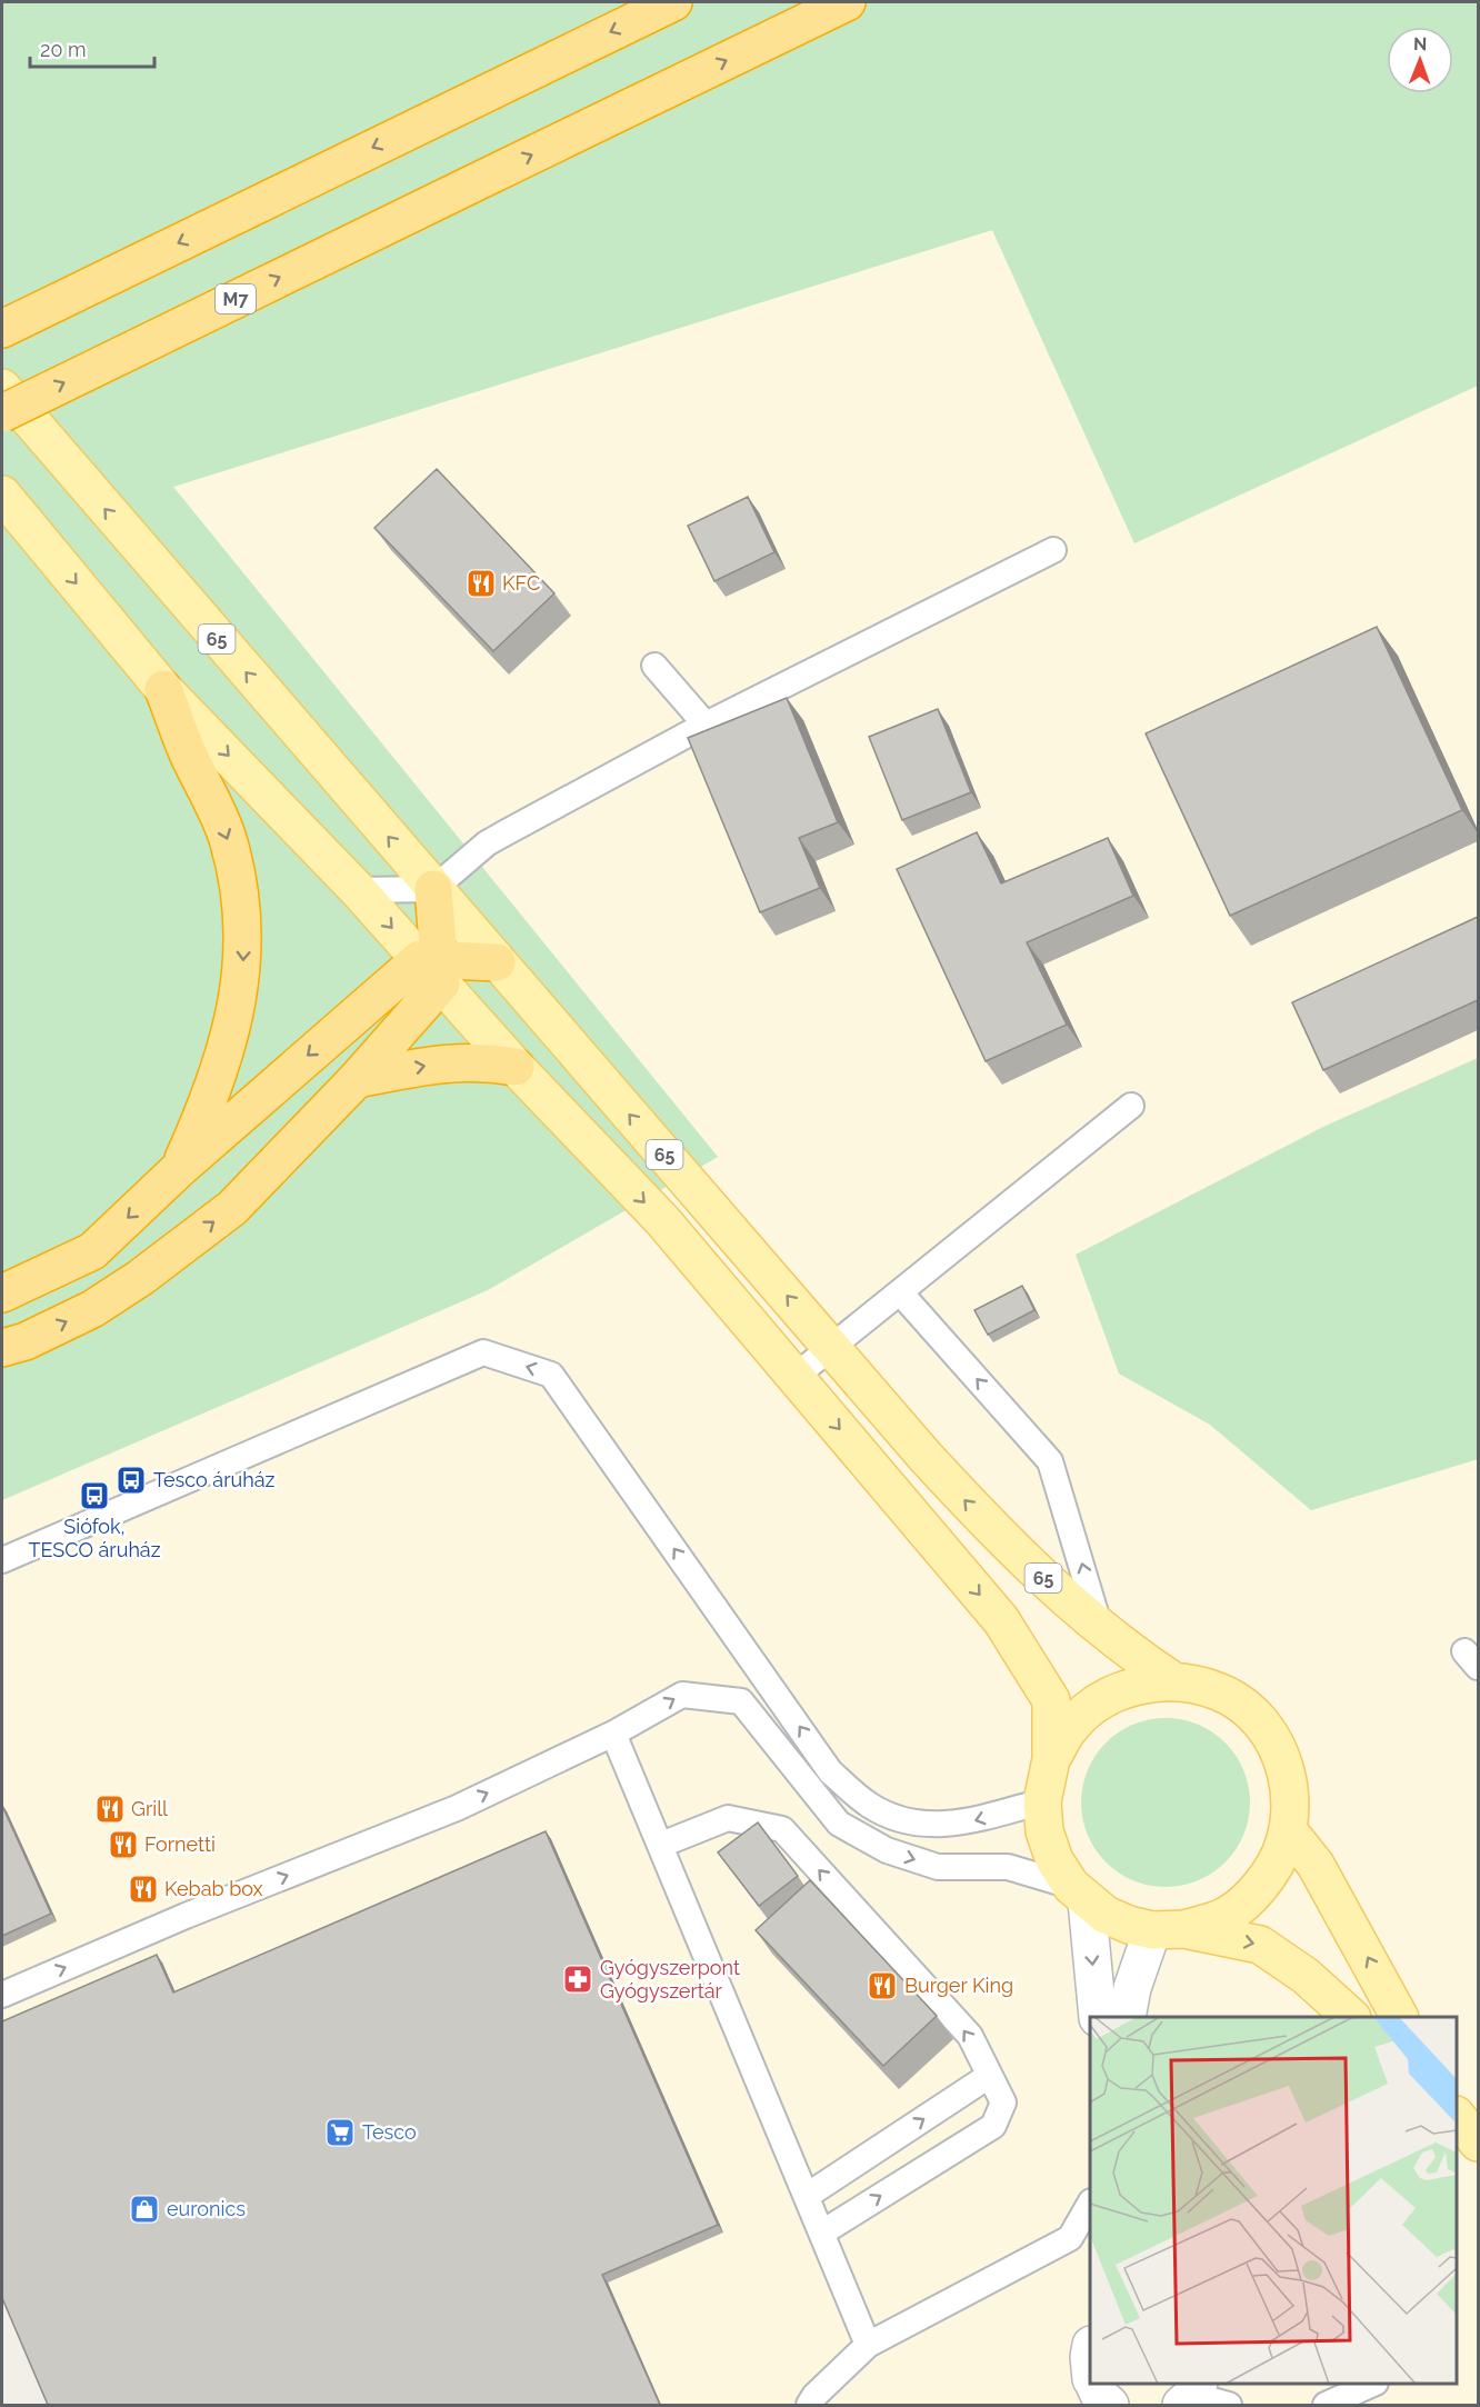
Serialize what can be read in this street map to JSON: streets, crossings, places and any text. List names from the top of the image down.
{
  "streets": {
    "highway": ["M7"],
    "main road": ["65"]
  },
  "places": {
    "restaurant": [
      "KFC",
      "Grill",
      "Fornetti",
      "Kebab box",
      "Burger King"
    ],
    "bus stop": ["Tesco áruház", "Siófok, TESCO áruház"],
    "pharmacy": ["Gyógyszerpont Gyógyszertár"],
    "supermarket": ["Tesco"],
    "shop": ["euronics"]
  },
  "scale_bar": "20 m",
  "north": "top"
}
